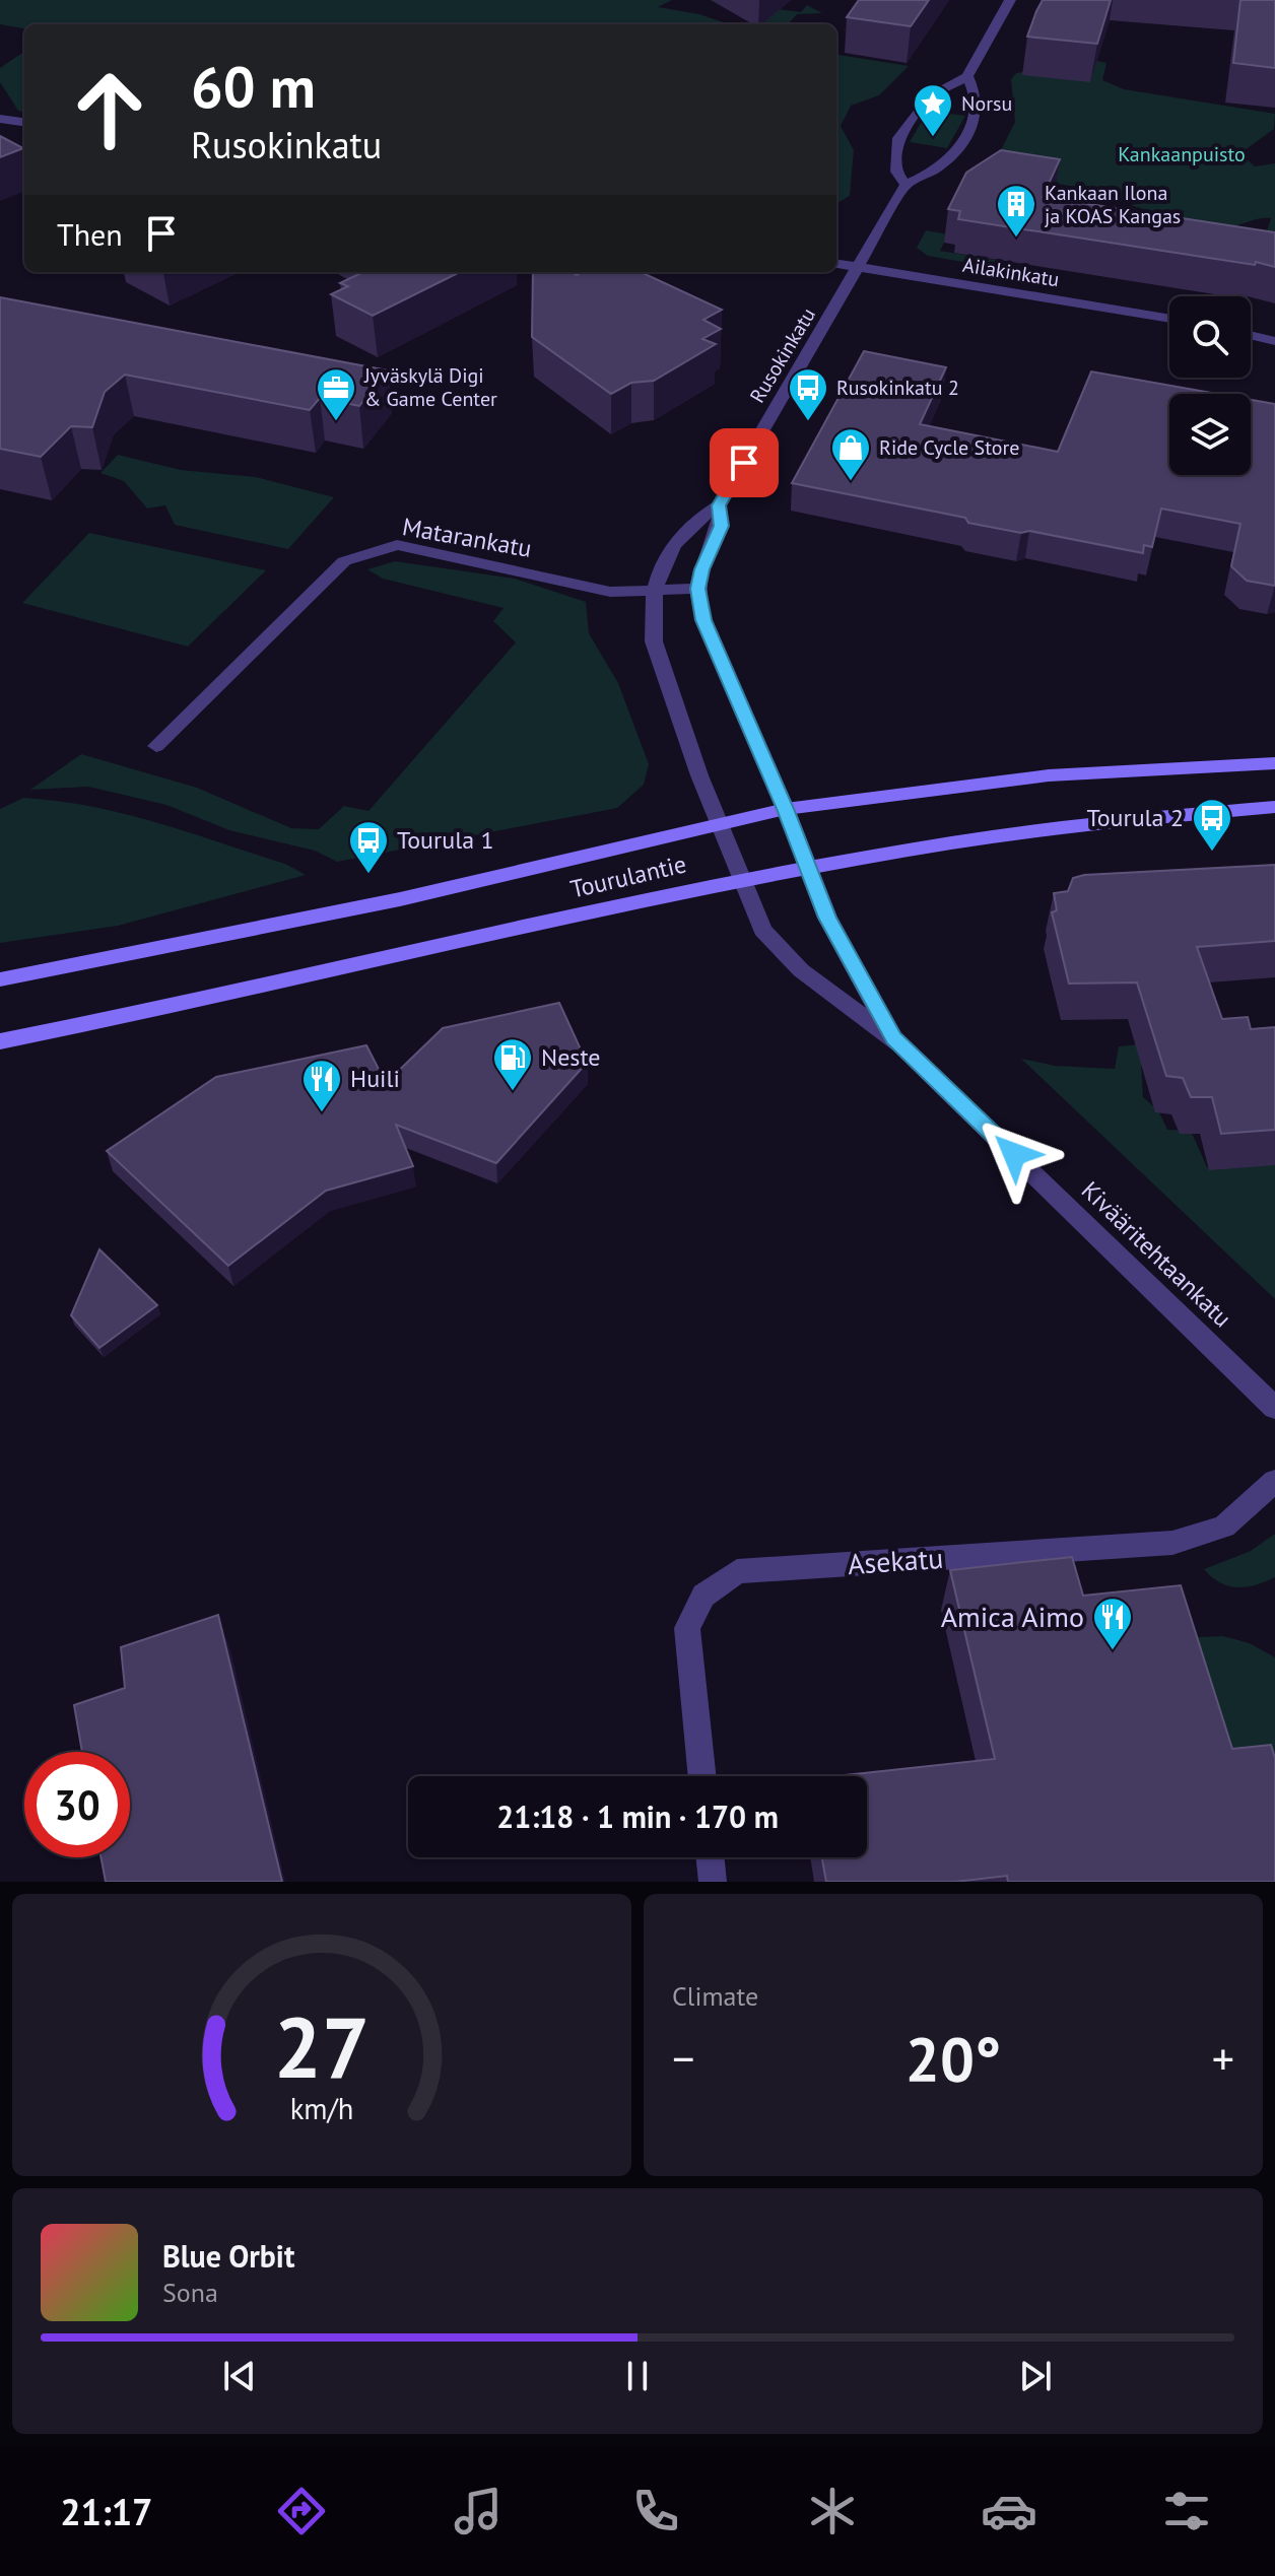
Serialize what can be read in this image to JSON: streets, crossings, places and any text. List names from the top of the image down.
{
  "streets": {
    "main road": ["Tourulantie"],
    "street": [
      "Ailakinkatu",
      "Rusokinkatu",
      "Matarankatu",
      "Kivääritehtaankatu",
      "Asekatu"
    ]
  },
  "crossings": [
    ["Ailakinkatu", "Rusokinkatu"],
    ["Rusokinkatu", "Matarankatu"],
    ["Rusokinkatu", "Tourulantie"],
    ["Rusokinkatu", "Kivääritehtaankatu"],
    ["Tourulantie", "Kivääritehtaankatu"]
  ],
  "parks": ["Kankaanpuisto"],
  "places": {
    "place": ["Norsu"],
    "building": ["Kankaan Ilona ja KOAS Kangas"],
    "office": ["Jyväskylä Digi & Game Center"],
    "bus stop": ["Rusokinkatu 2", "Tourula 2", "Tourula 1"],
    "shop": ["Ride Cycle Store"],
    "fuel station": ["Neste"],
    "restaurant": ["Huili", "Amica Aimo"]
  },
  "page": {
    "turn": ["60 m", "Rusokinkatu"],
    "then": "Then",
    "limit": "30",
    "trip": "21:18 · 1 min · 170 m",
    "tile": "Climate",
    "heat": ["−", "20°", "+"],
    "song": ["Blue Orbit", "Sona"],
    "tabs": "21:17",
    "gauge": ["27", "km/h"]
  }
}
